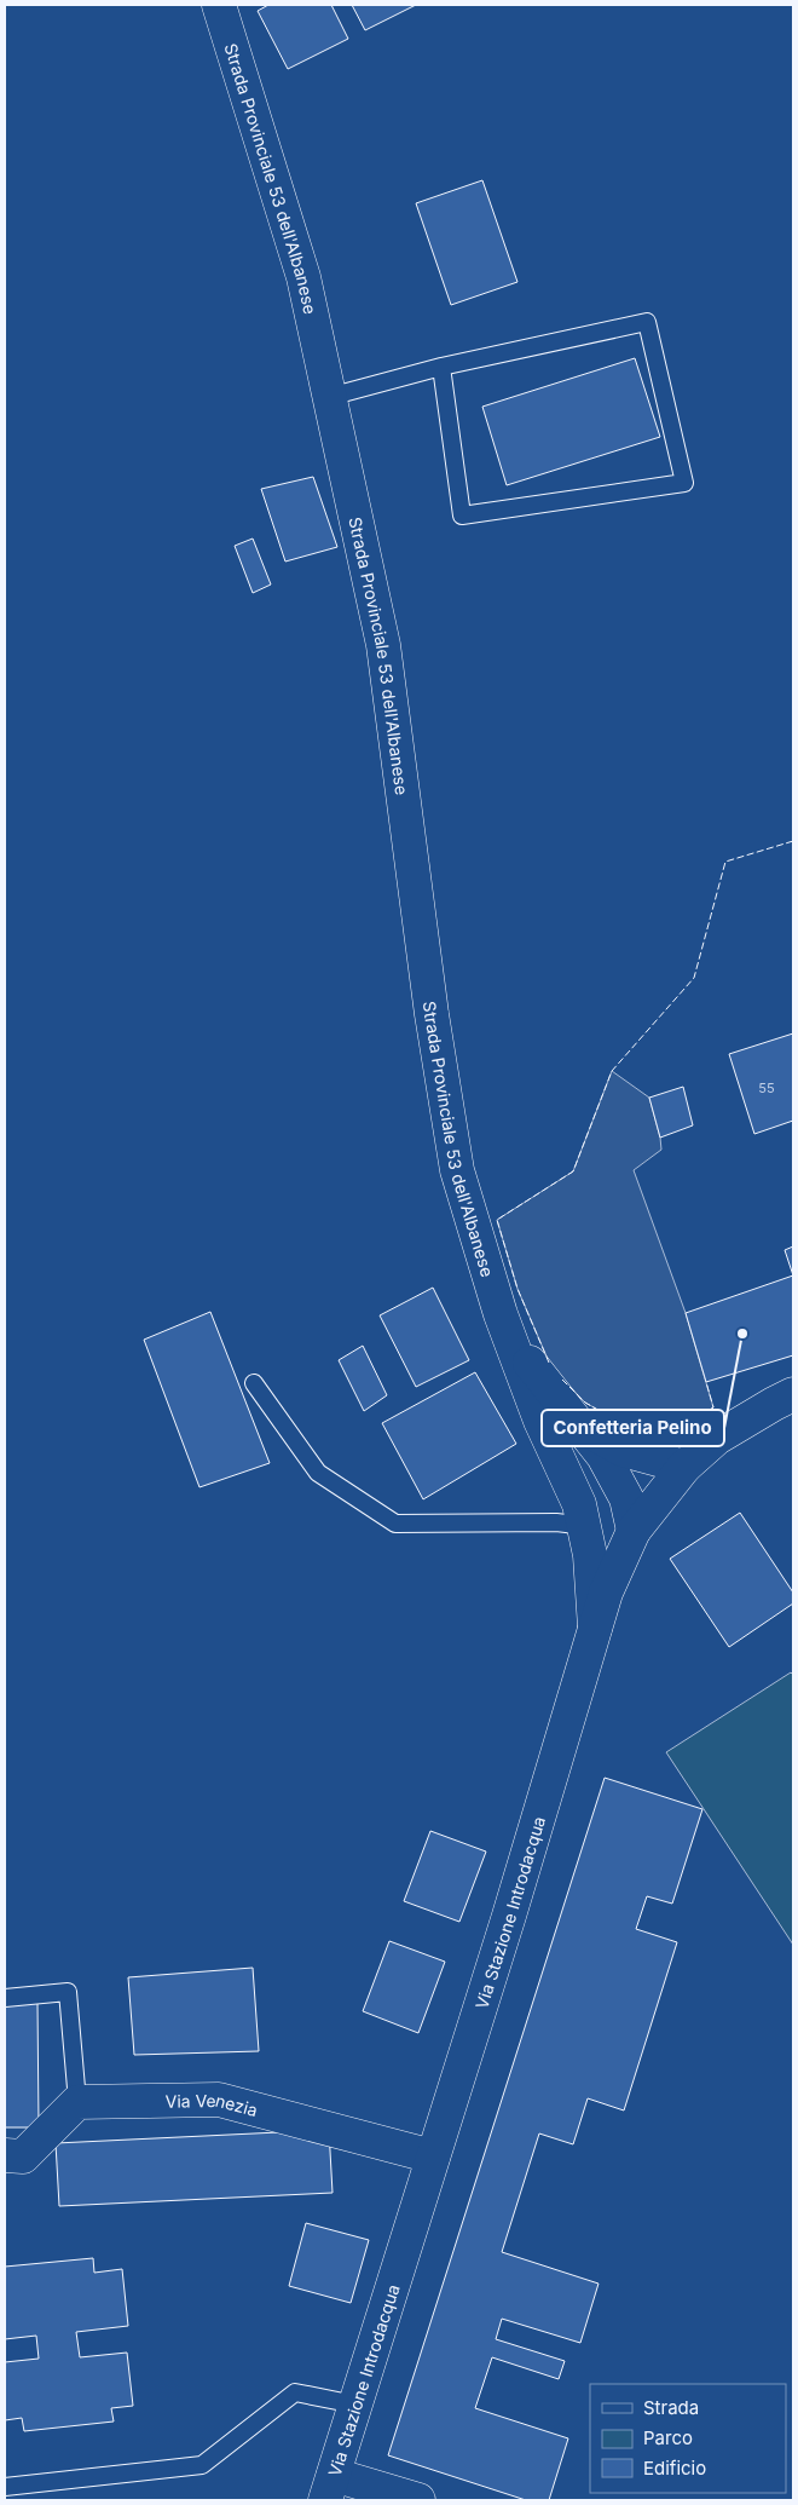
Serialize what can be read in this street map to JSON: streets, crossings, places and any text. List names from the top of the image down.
{
  "streets": {
    "main road": ["Strada Provinciale 53 dell'Albanese", "Via Stazione Introdacqua", "Via Venezia"]
  },
  "crossings": [
    ["Strada Provinciale 53 dell'Albanese", "Via Stazione Introdacqua"],
    ["Via Stazione Introdacqua", "Via Venezia"]
  ],
  "places": ["Confetteria Pelino"],
  "house_numbers": ["55"],
  "legend": ["Strada", "Parco", "Edificio"]
}
